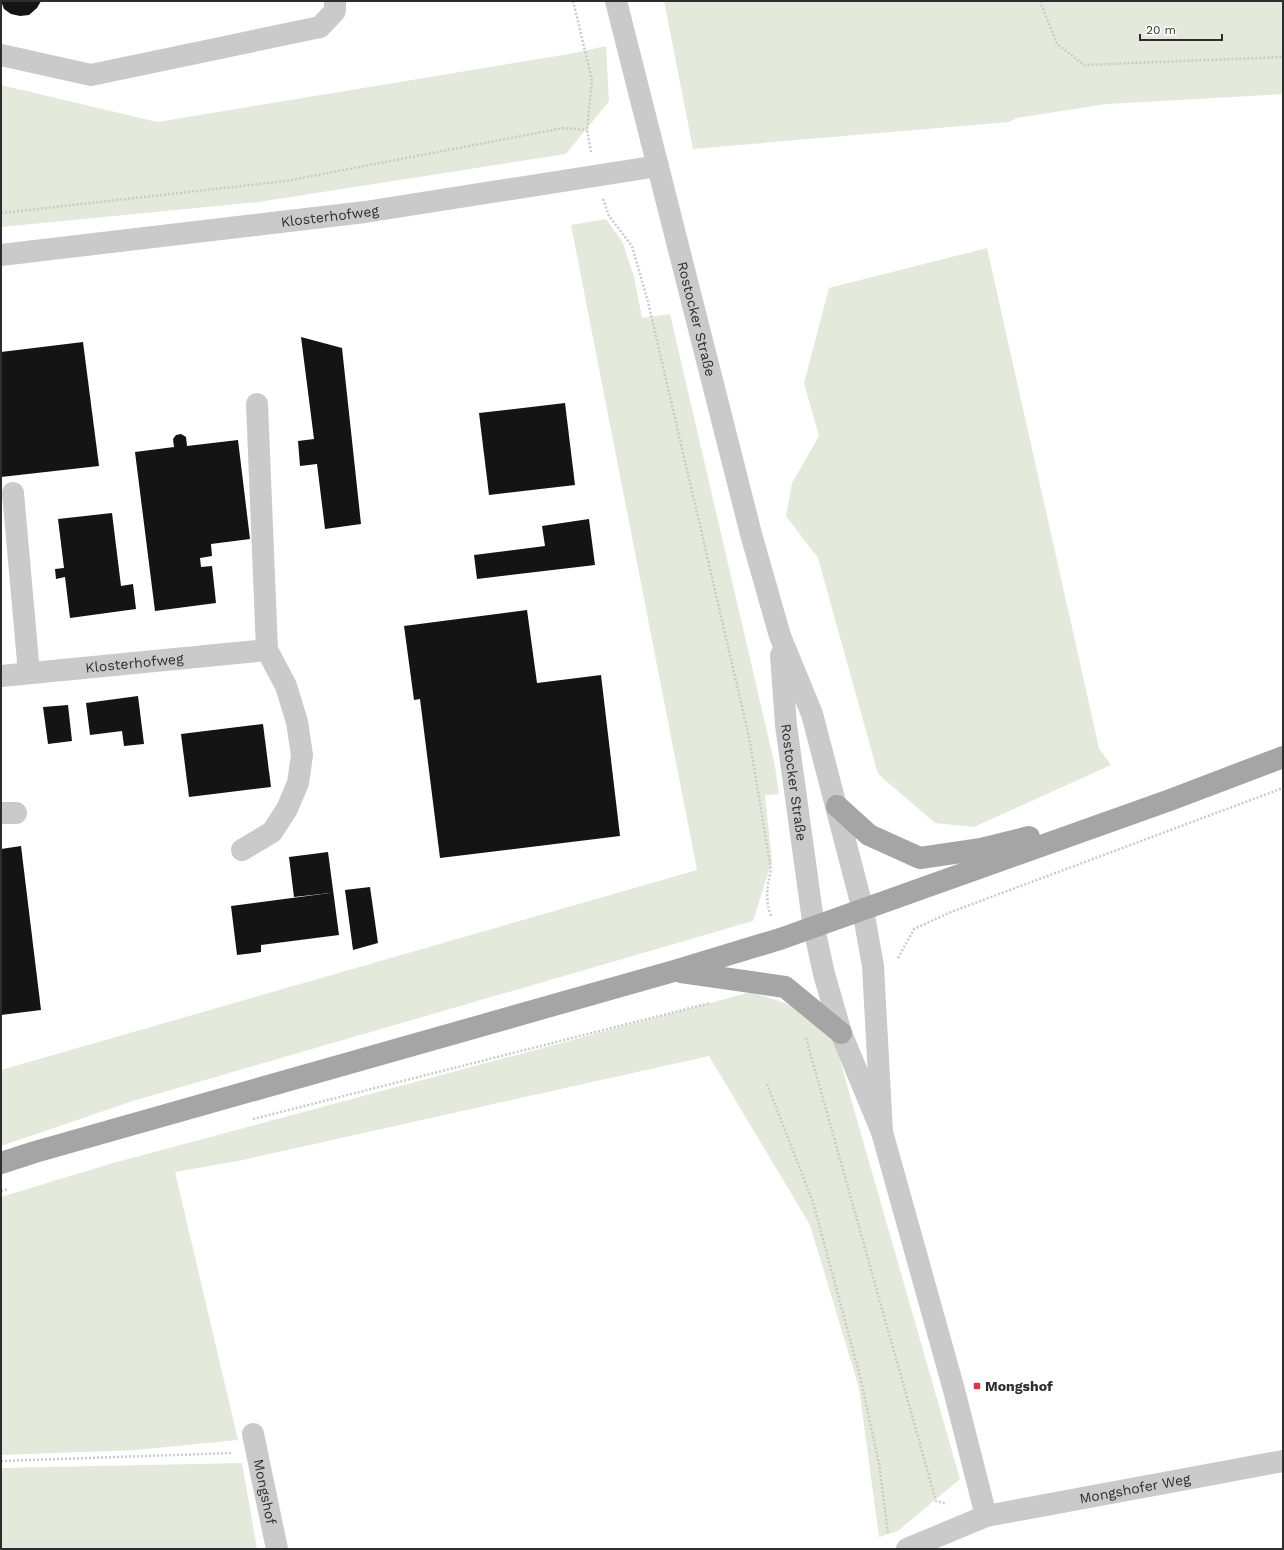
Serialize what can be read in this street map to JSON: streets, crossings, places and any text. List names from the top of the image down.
{
  "streets": {
    "street": [
      "Klosterhofweg",
      "Rostocker Straße",
      "Mongshofer Weg",
      "Mongshof"
    ]
  },
  "crossings": [
    ["Klosterhofweg", "Rostocker Straße"]
  ],
  "places": {
    "transit": ["Mongshof"]
  },
  "scale_bar": "20 m"
}
